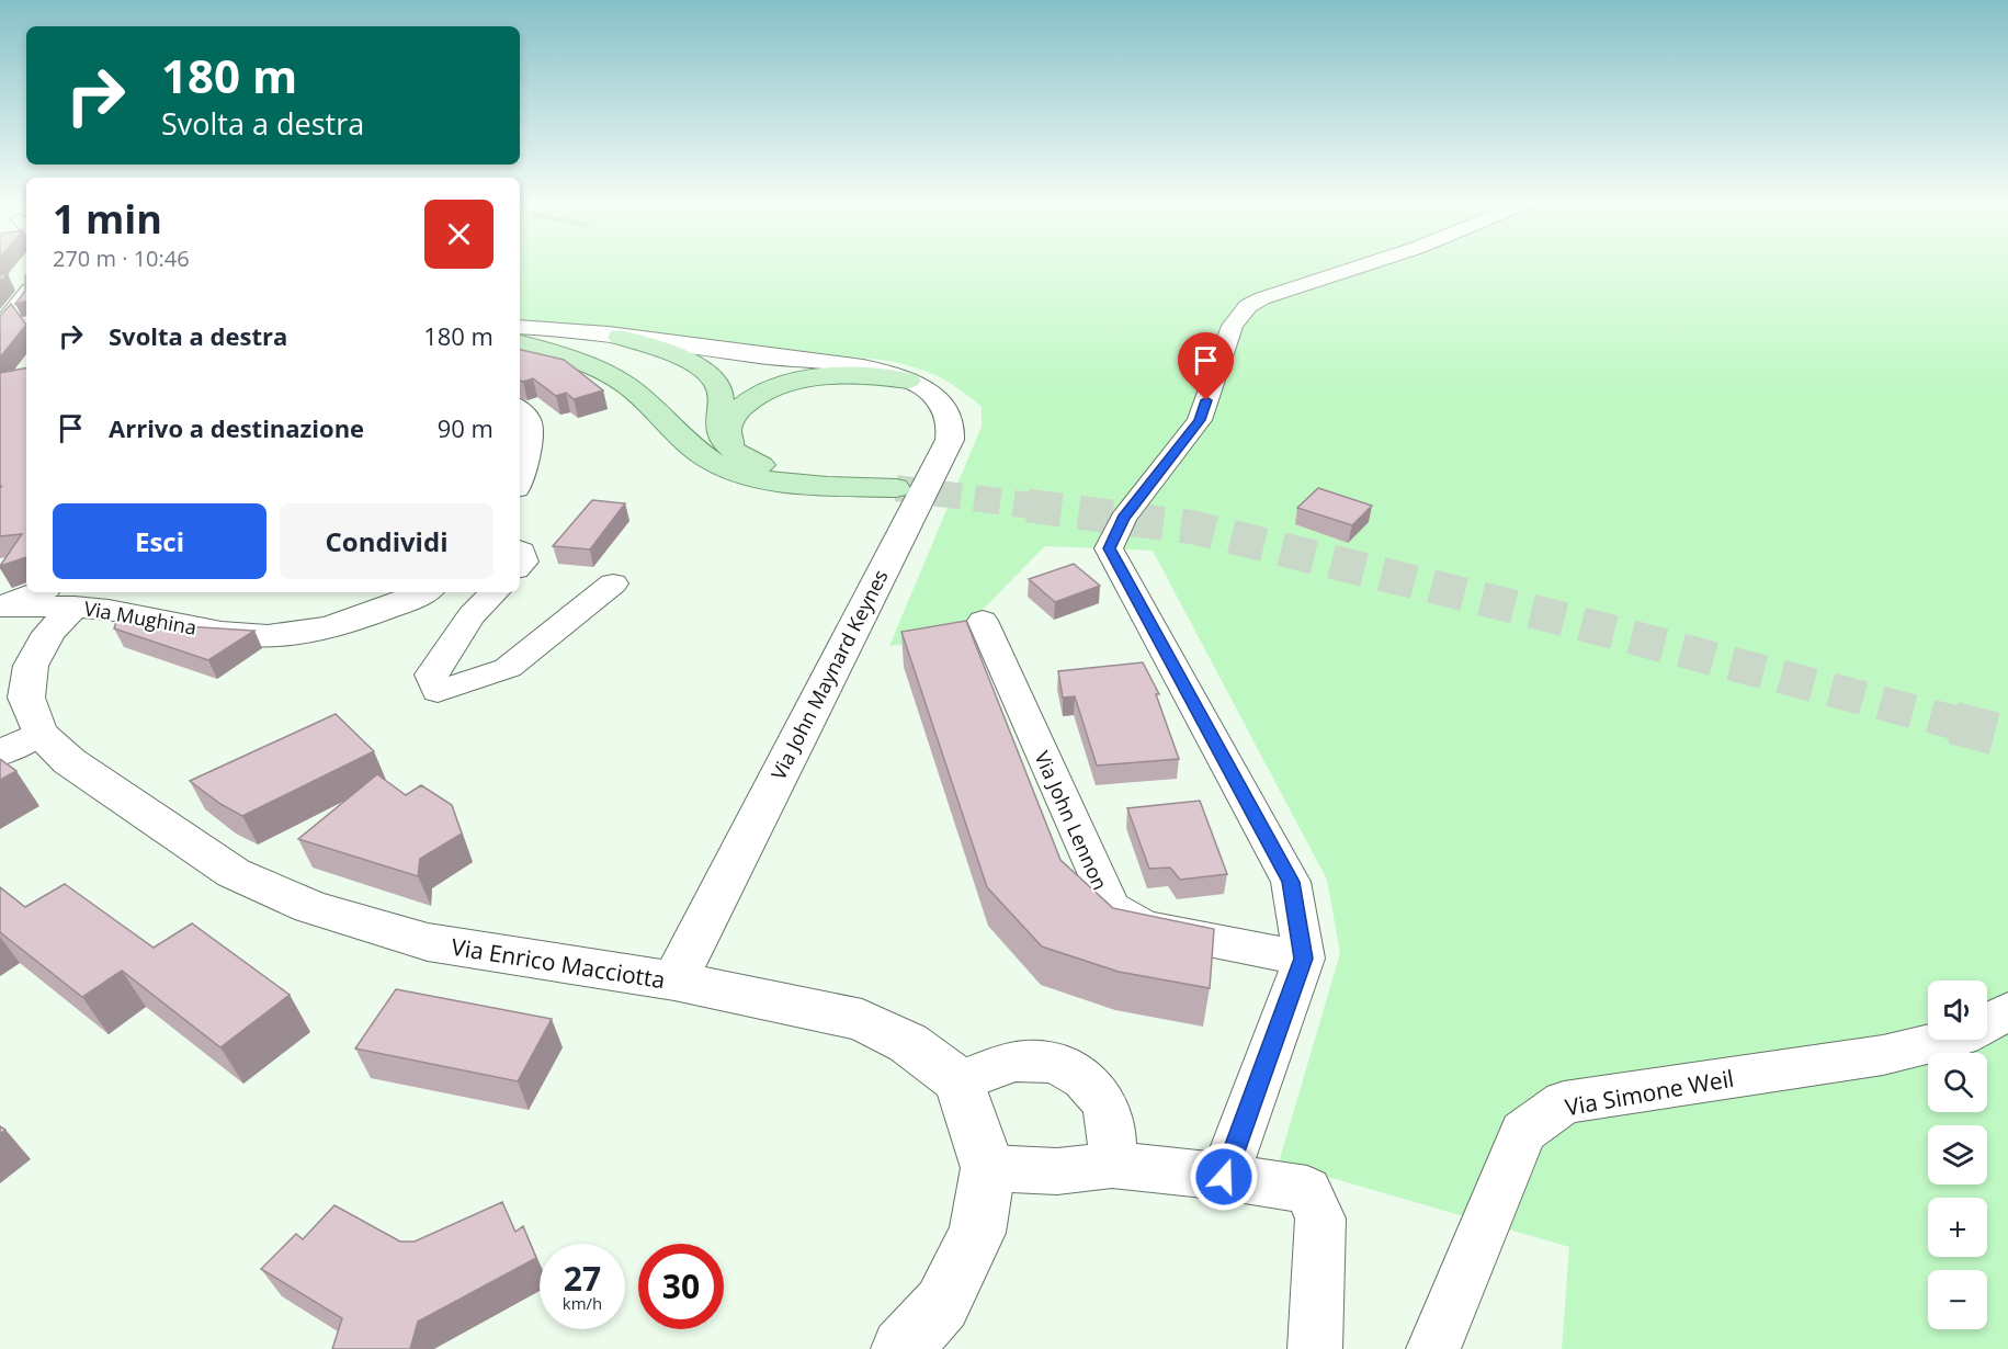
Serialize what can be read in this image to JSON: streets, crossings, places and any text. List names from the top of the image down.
{
  "streets": {
    "street": [
      "Via Mughina",
      "Via John Maynard Keynes",
      "Via John Lennon",
      "Via Enrico Macciotta",
      "Via Simone Weil"
    ]
  },
  "crossings": [
    ["Via Mughina", "Via Enrico Macciotta"],
    ["Via John Maynard Keynes", "Via Enrico Macciotta"]
  ],
  "page": {
    "turn": ["180 m", "Svolta a destra"],
    "heading": ["1 min", "270 m · 10:46"],
    "list": [
      {
        "name": "Svolta a destra",
        "value": "180 m"
      },
      {
        "name": "Arrivo a destinazione",
        "value": "90 m"
      }
    ],
    "buttons": ["Esci", "Condividi"],
    "map_buttons": ["+", "−"],
    "speed": "27 km/h",
    "limit": "30"
  }
}
